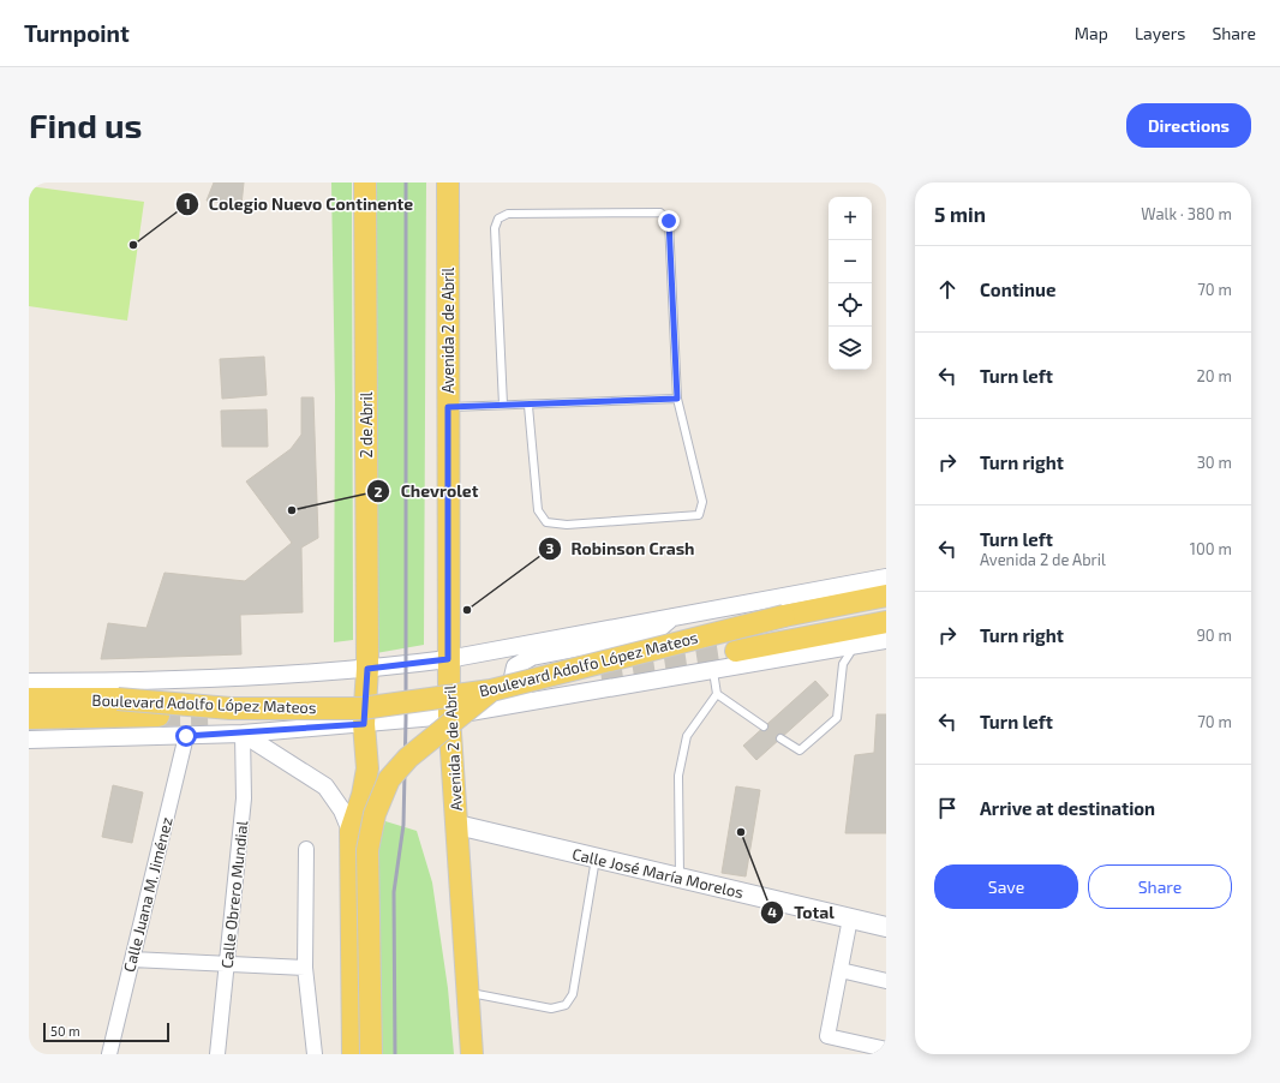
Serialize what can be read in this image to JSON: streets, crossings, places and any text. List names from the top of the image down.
{
  "streets": {
    "main road": [
      "Avenida 2 de Abril",
      "2 de Abril",
      "Boulevard Adolfo López Mateos",
      "Calle José María Morelos"
    ],
    "street": ["Calle Juana M. Jiménez", "Calle Obrero Mundial"]
  },
  "crossings": [
    ["Avenida 2 de Abril", "Boulevard Adolfo López Mateos"],
    ["Avenida 2 de Abril", "Calle José María Morelos"],
    ["2 de Abril", "Boulevard Adolfo López Mateos"],
    ["Boulevard Adolfo López Mateos", "Calle Juana M. Jiménez"],
    ["Boulevard Adolfo López Mateos", "Calle Obrero Mundial"]
  ],
  "places": [
    "Colegio Nuevo Continente",
    "Chevrolet",
    "Robinson Crash",
    "Total"
  ],
  "scale_bar": "50 m",
  "page": {
    "header": "Turnpoint",
    "nav": ["Map", "Layers", "Share"],
    "buttons": [
      "Directions",
      ["Save", "Share"]
    ],
    "title": "Find us",
    "heading": ["5 min", "Walk · 380 m"],
    "map_buttons": ["+", "−"],
    "list": [
      ["Continue", "70 m"],
      ["Turn left", "20 m"],
      ["Turn right", "30 m"],
      ["Turn left", "Avenida 2 de Abril", "100 m"],
      ["Turn right", "90 m"],
      ["Turn left", "70 m"],
      "Arrive at destination"
    ],
    "scale": "50 m"
  }
}
